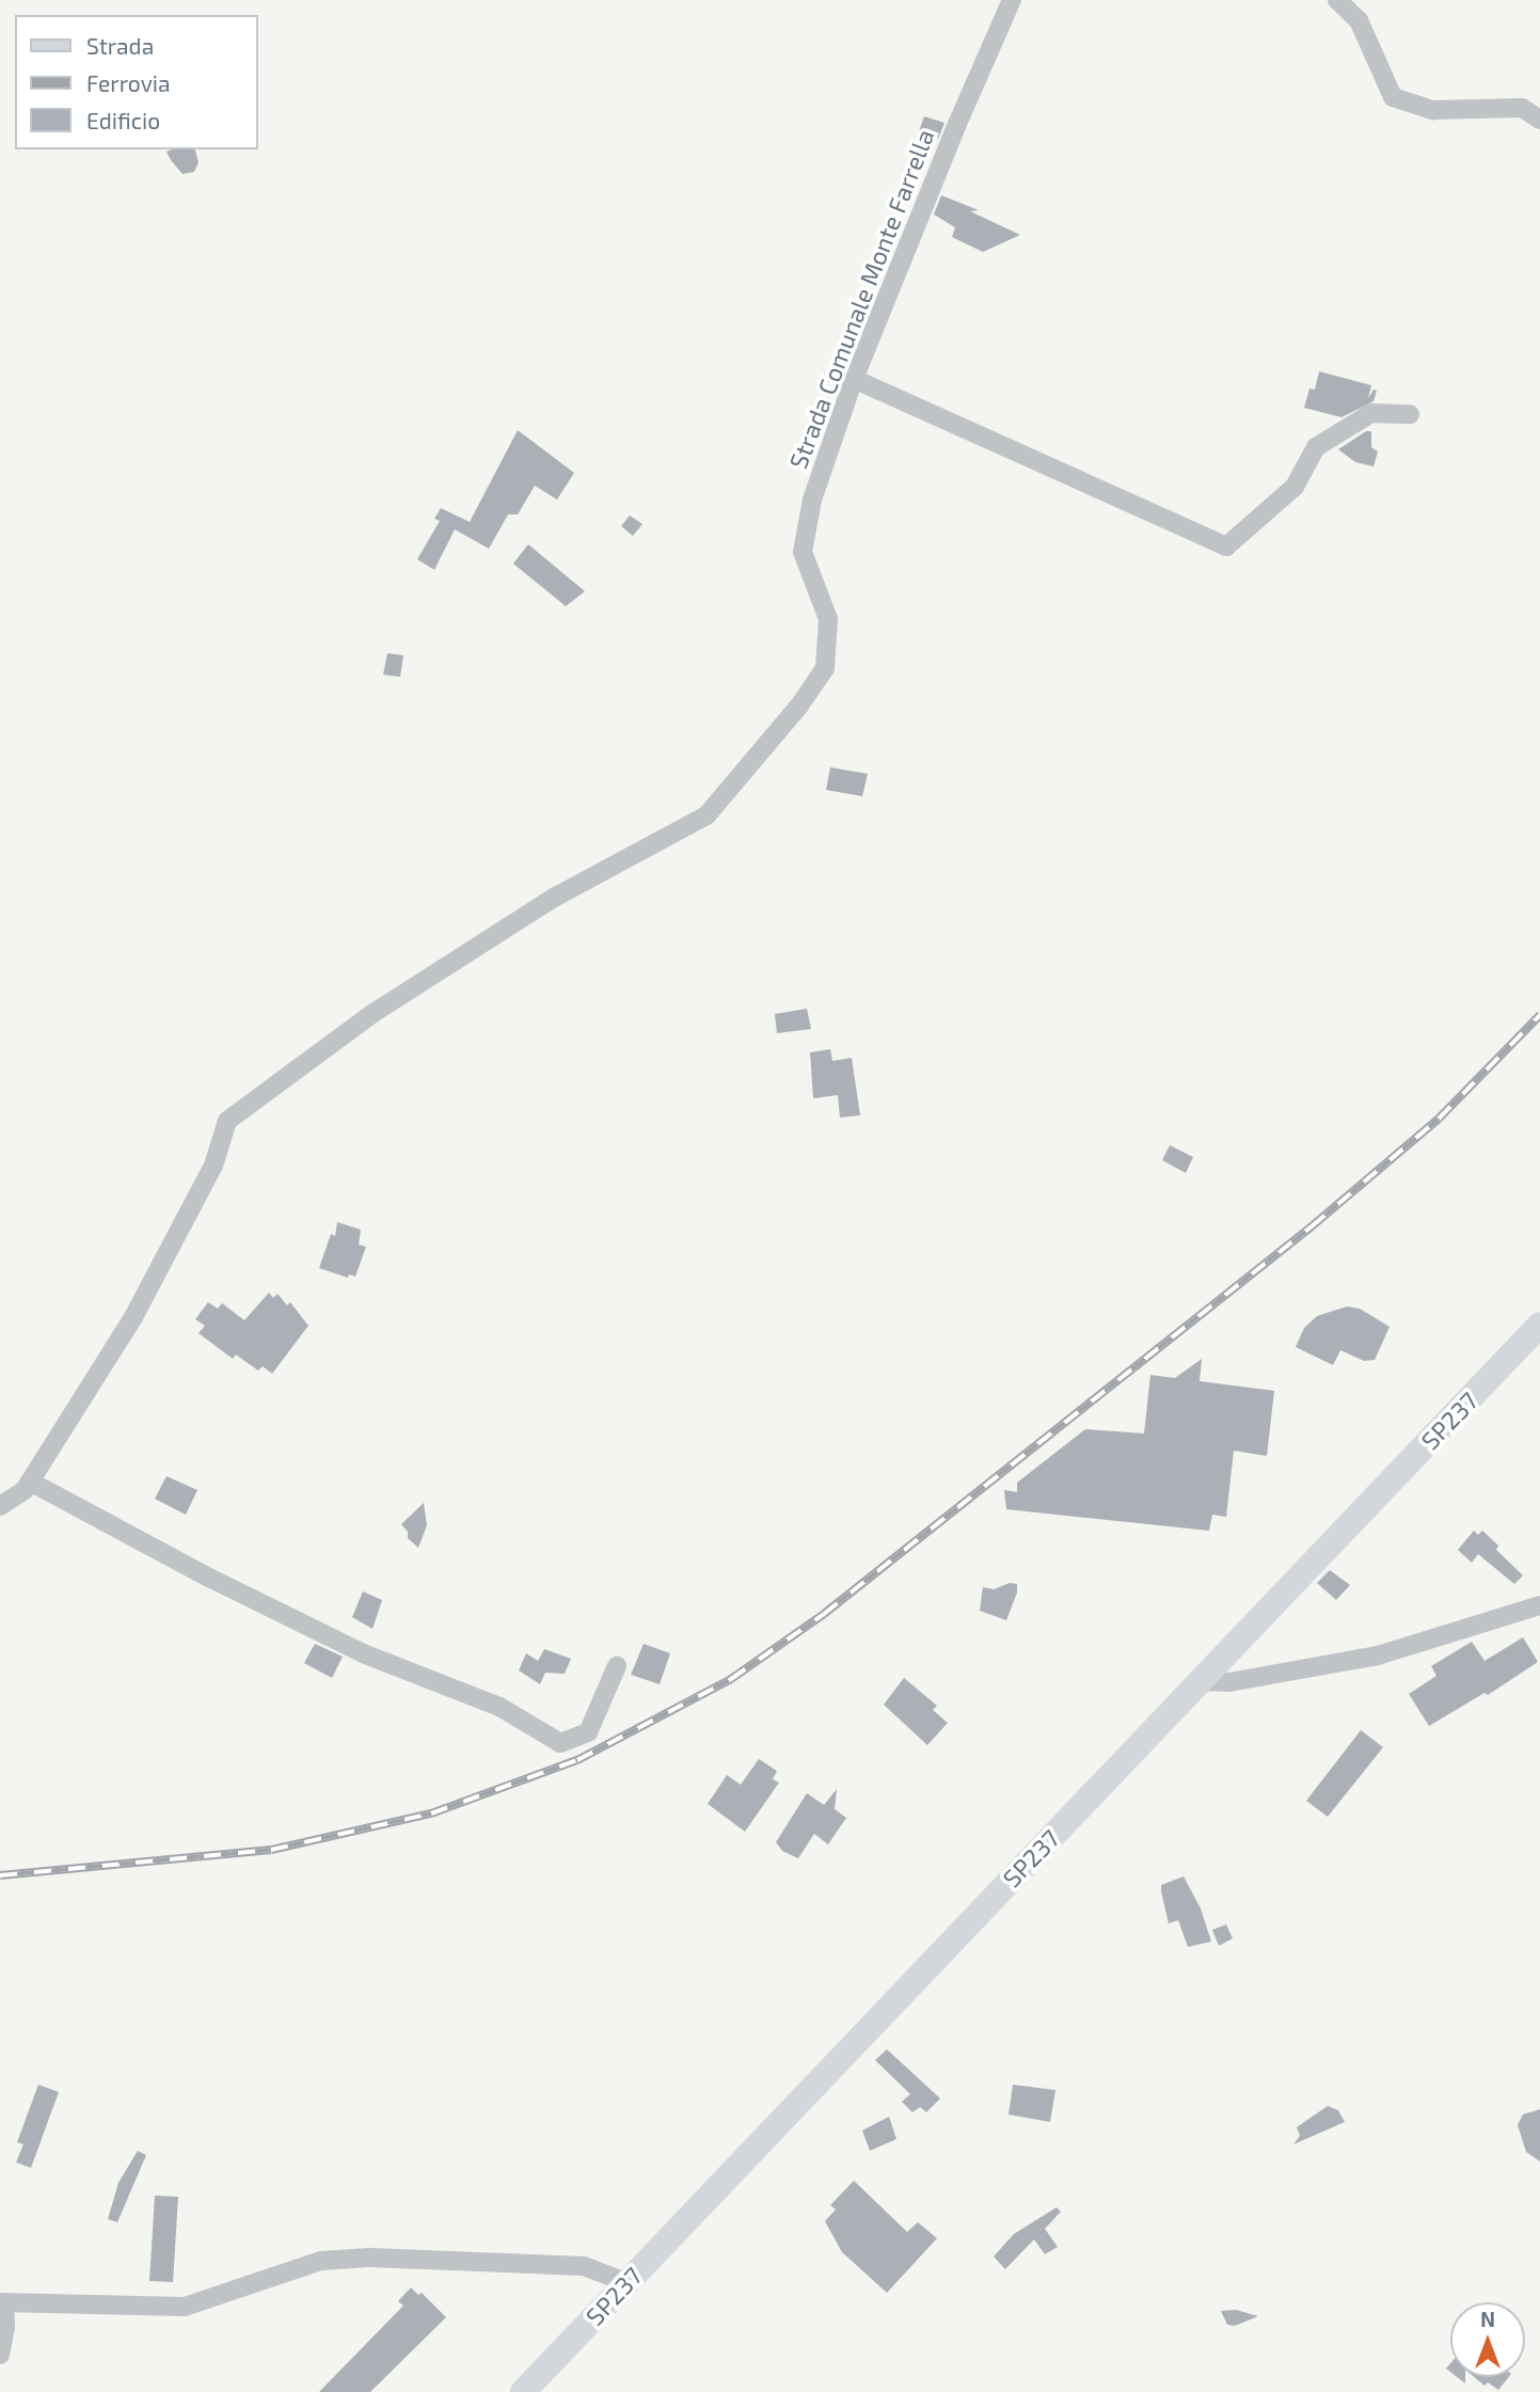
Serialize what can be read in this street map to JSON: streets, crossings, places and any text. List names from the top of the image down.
{
  "streets": {
    "main road": ["SP237"],
    "street": ["Strada Comunale Monte Farrella"]
  },
  "legend": ["Strada", "Ferrovia", "Edificio"],
  "north": "top"
}
